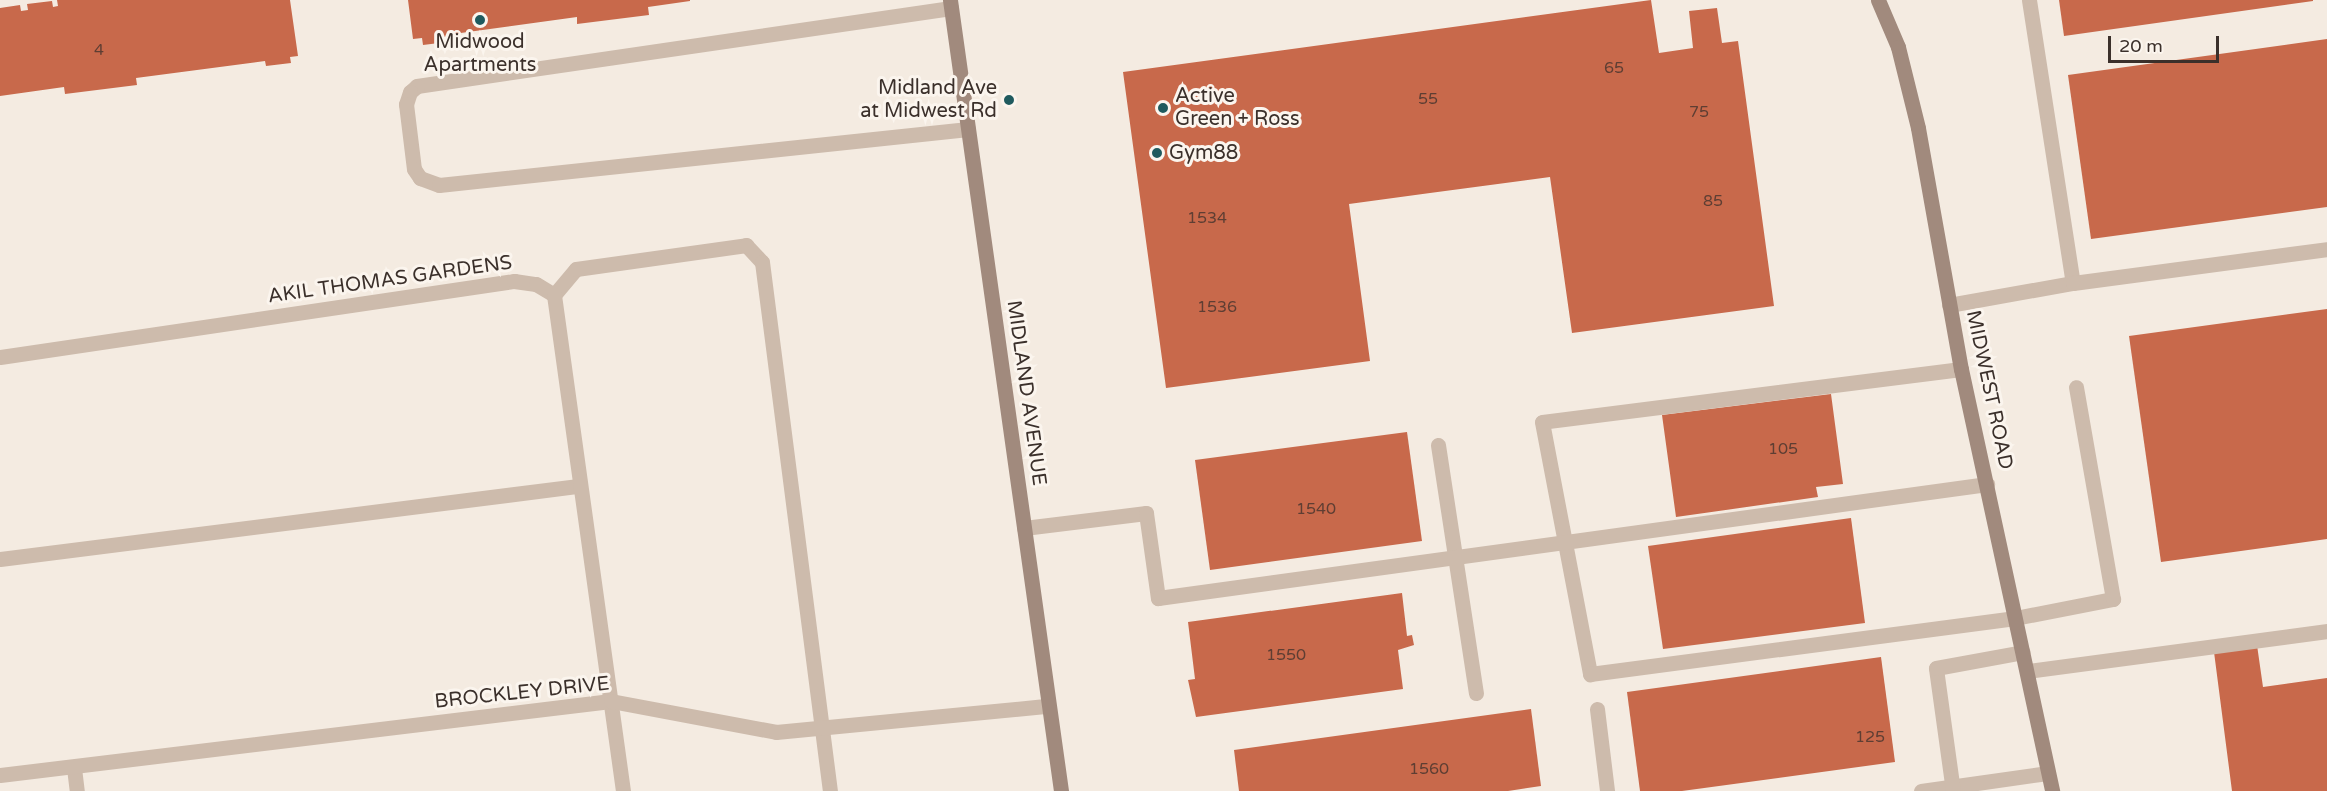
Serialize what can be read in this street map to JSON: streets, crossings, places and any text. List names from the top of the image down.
{
  "streets": {
    "street": [
      "AKIL THOMAS GARDENS",
      "MIDWEST ROAD",
      "MIDLAND AVENUE",
      "BROCKLEY DRIVE"
    ]
  },
  "crossings": [
    ["MIDLAND AVENUE", "BROCKLEY DRIVE"]
  ],
  "places": [
    "Midwood Apartments",
    "Midland Ave at Midwest Rd",
    "Active Green + Ross",
    "Gym88"
  ],
  "house_numbers": [
    "4",
    "65",
    "55",
    "75",
    "85",
    "1534",
    "1536",
    "105",
    "1540",
    "1550",
    "125",
    "1560"
  ],
  "scale_bar": "20 m"
}
